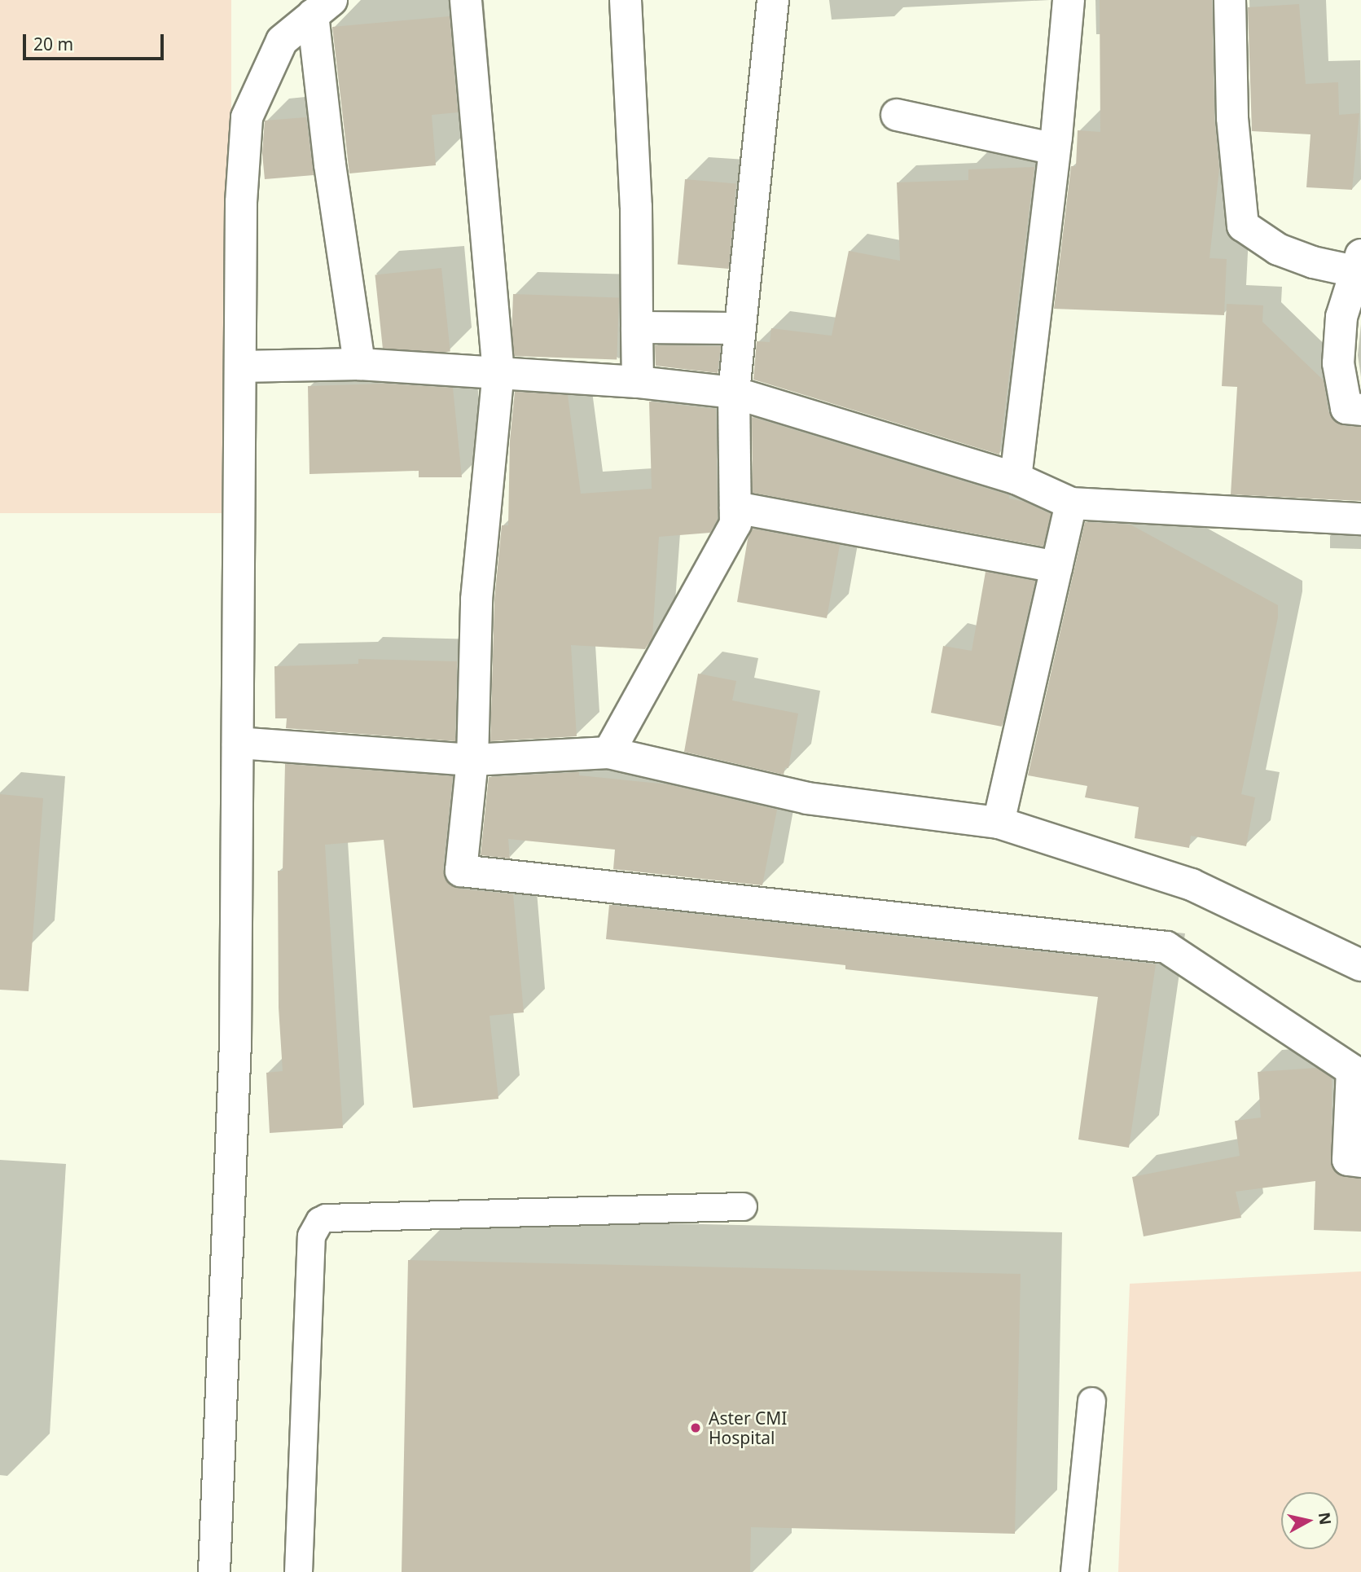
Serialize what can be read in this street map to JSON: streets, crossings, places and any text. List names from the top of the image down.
{
  "places": ["Aster CMI Hospital"],
  "scale_bar": "20 m",
  "north": "right"
}
